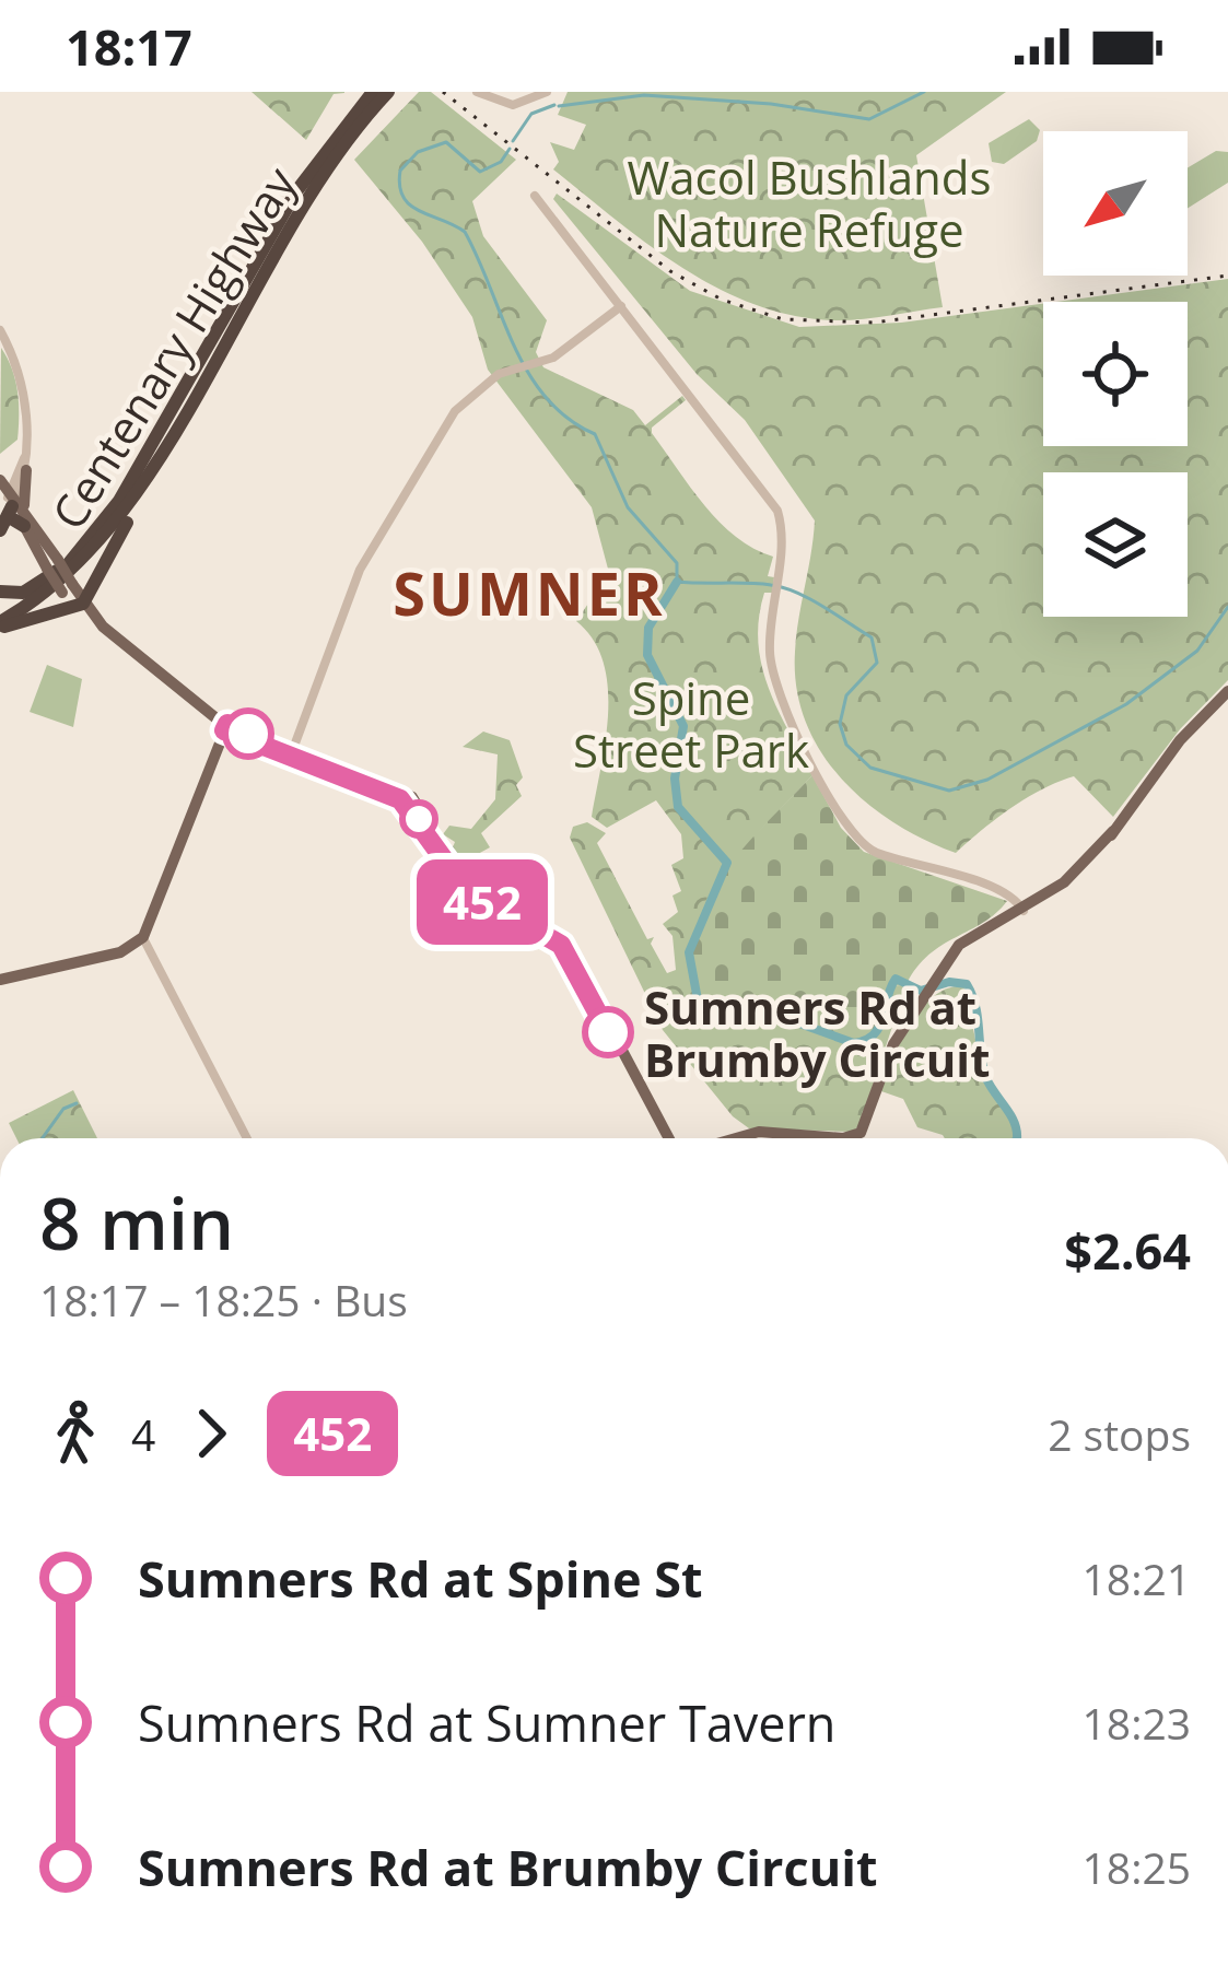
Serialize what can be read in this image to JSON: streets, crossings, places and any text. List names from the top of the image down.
{
  "streets": {
    "highway": ["Centenary Highway"]
  },
  "districts": ["SUMNER"],
  "parks": ["Wacol Bushlands Nature Refuge", "Spine Street Park"],
  "places": ["Sumners Rd at Brumby Circuit"],
  "lines": ["bus line 452"],
  "north": "bottom left",
  "page": {
    "status": "18:17",
    "on_map": "452",
    "heading": ["8 min", "18:17 – 18:25 · Bus", "$2.64"],
    "legs": ["4", "452", "2 stops"],
    "list": [
      {
        "name": "Sumners Rd at Spine St",
        "value": "18:21"
      },
      {
        "name": "Sumners Rd at Sumner Tavern",
        "value": "18:23"
      },
      {
        "name": "Sumners Rd at Brumby Circuit",
        "value": "18:25"
      }
    ]
  }
}
